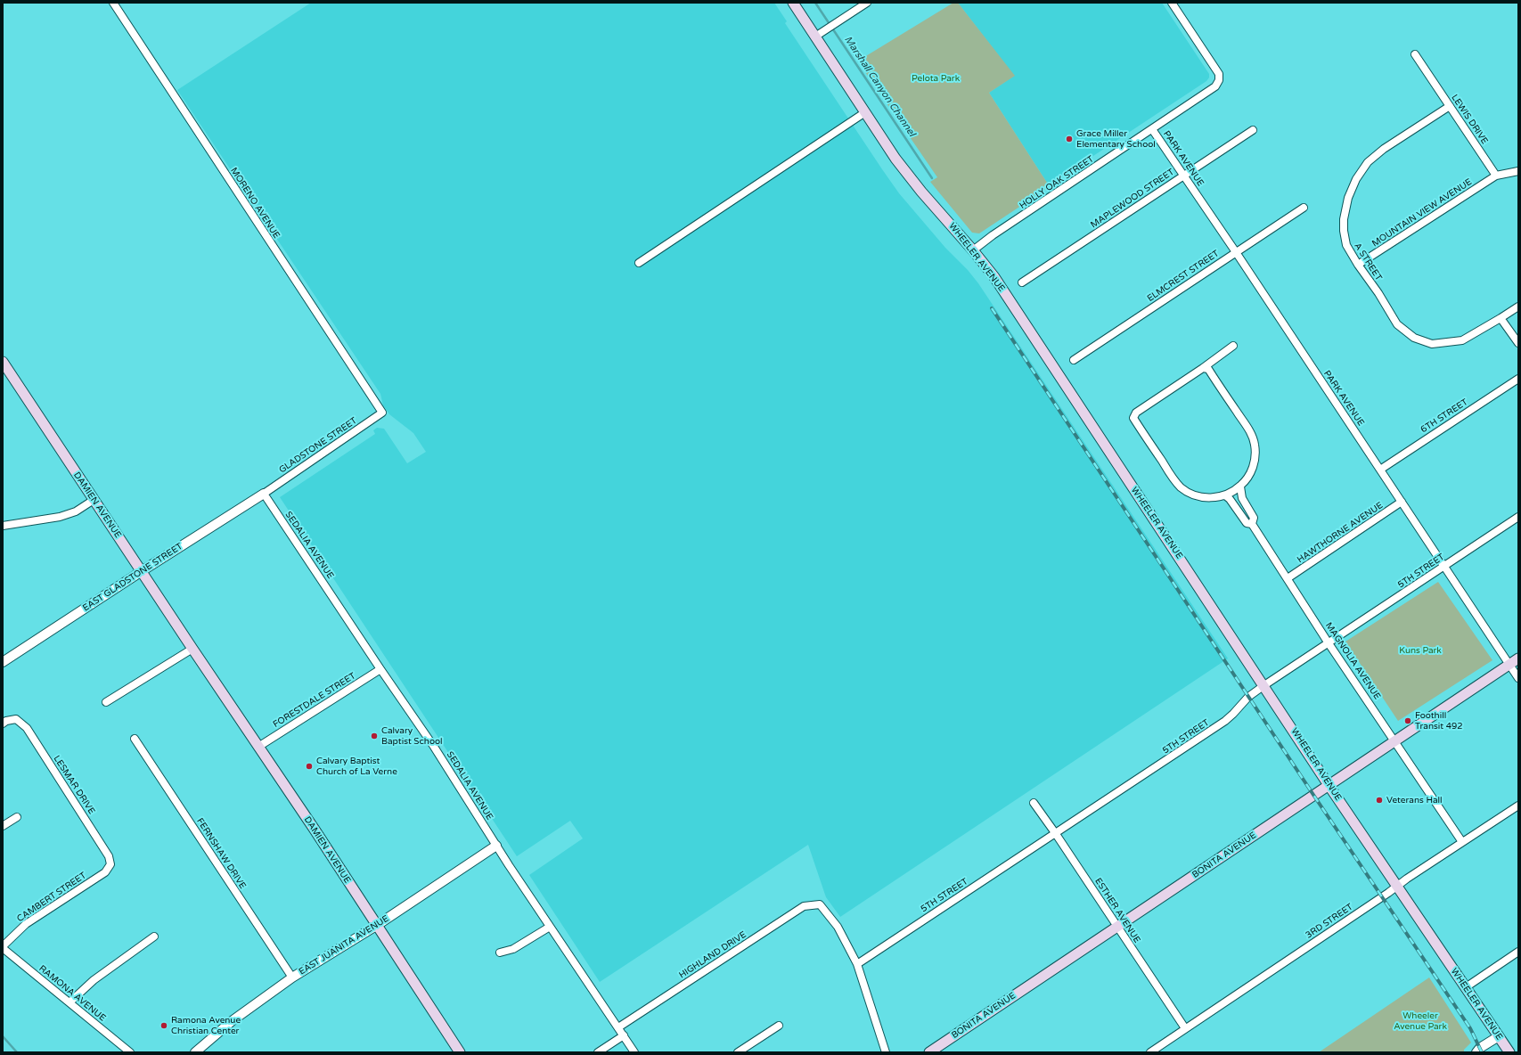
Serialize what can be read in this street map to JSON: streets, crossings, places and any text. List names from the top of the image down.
{
  "streets": {
    "main road": ["WHEELER AVENUE", "DAMIEN AVENUE", "BONITA AVENUE"],
    "street": [
      "LEWIS DRIVE",
      "PARK AVENUE",
      "HOLLY OAK STREET",
      "MAPLEWOOD STREET",
      "MORENO AVENUE",
      "MOUNTAIN VIEW AVENUE",
      "A STREET",
      "ELMCREST STREET",
      "6TH STREET",
      "GLADSTONE STREET",
      "HAWTHORNE AVENUE",
      "SEDALIA AVENUE",
      "5TH STREET",
      "EAST GLADSTONE STREET",
      "MAGNOLIA AVENUE",
      "FORESTDALE STREET",
      "LESMAR DRIVE",
      "FERNSHAW DRIVE",
      "CAMBERT STREET",
      "ESTHER AVENUE",
      "3RD STREET",
      "EAST JUANITA AVENUE",
      "HIGHLAND DRIVE",
      "RAMONA AVENUE"
    ]
  },
  "crossings": [
    ["LEWIS DRIVE", "MOUNTAIN VIEW AVENUE"],
    ["LEWIS DRIVE", "A STREET"],
    ["PARK AVENUE", "HOLLY OAK STREET"],
    ["PARK AVENUE", "MAPLEWOOD STREET"],
    ["PARK AVENUE", "ELMCREST STREET"],
    ["PARK AVENUE", "6TH STREET"],
    ["PARK AVENUE", "HAWTHORNE AVENUE"],
    ["PARK AVENUE", "5TH STREET"],
    ["PARK AVENUE", "BONITA AVENUE"],
    ["HOLLY OAK STREET", "WHEELER AVENUE"],
    ["MORENO AVENUE", "GLADSTONE STREET"],
    ["MOUNTAIN VIEW AVENUE", "A STREET"],
    ["WHEELER AVENUE", "5TH STREET"],
    ["WHEELER AVENUE", "BONITA AVENUE"],
    ["WHEELER AVENUE", "3RD STREET"],
    ["GLADSTONE STREET", "SEDALIA AVENUE"],
    ["GLADSTONE STREET", "EAST GLADSTONE STREET"],
    ["DAMIEN AVENUE", "EAST GLADSTONE STREET"],
    ["DAMIEN AVENUE", "FORESTDALE STREET"],
    ["DAMIEN AVENUE", "EAST JUANITA AVENUE"],
    ["HAWTHORNE AVENUE", "MAGNOLIA AVENUE"],
    ["SEDALIA AVENUE", "EAST GLADSTONE STREET"],
    ["SEDALIA AVENUE", "FORESTDALE STREET"],
    ["SEDALIA AVENUE", "EAST JUANITA AVENUE"],
    ["SEDALIA AVENUE", "HIGHLAND DRIVE"],
    ["5TH STREET", "MAGNOLIA AVENUE"],
    ["5TH STREET", "ESTHER AVENUE"],
    ["5TH STREET", "HIGHLAND DRIVE"],
    ["MAGNOLIA AVENUE", "BONITA AVENUE"],
    ["MAGNOLIA AVENUE", "3RD STREET"],
    ["LESMAR DRIVE", "CAMBERT STREET"],
    ["FERNSHAW DRIVE", "EAST JUANITA AVENUE"],
    ["BONITA AVENUE", "ESTHER AVENUE"],
    ["CAMBERT STREET", "RAMONA AVENUE"],
    ["ESTHER AVENUE", "3RD STREET"]
  ],
  "water": ["Marshall Canyon Channel"],
  "parks": ["Pelota Park", "Kuns Park", "Wheeler Avenue Park"],
  "places": [
    "Grace Miller Elementary School",
    "Foothill Transit 492",
    "Calvary Baptist School",
    "Calvary Baptist Church of La Verne",
    "Veterans Hall",
    "Ramona Avenue Christian Center"
  ]
}
